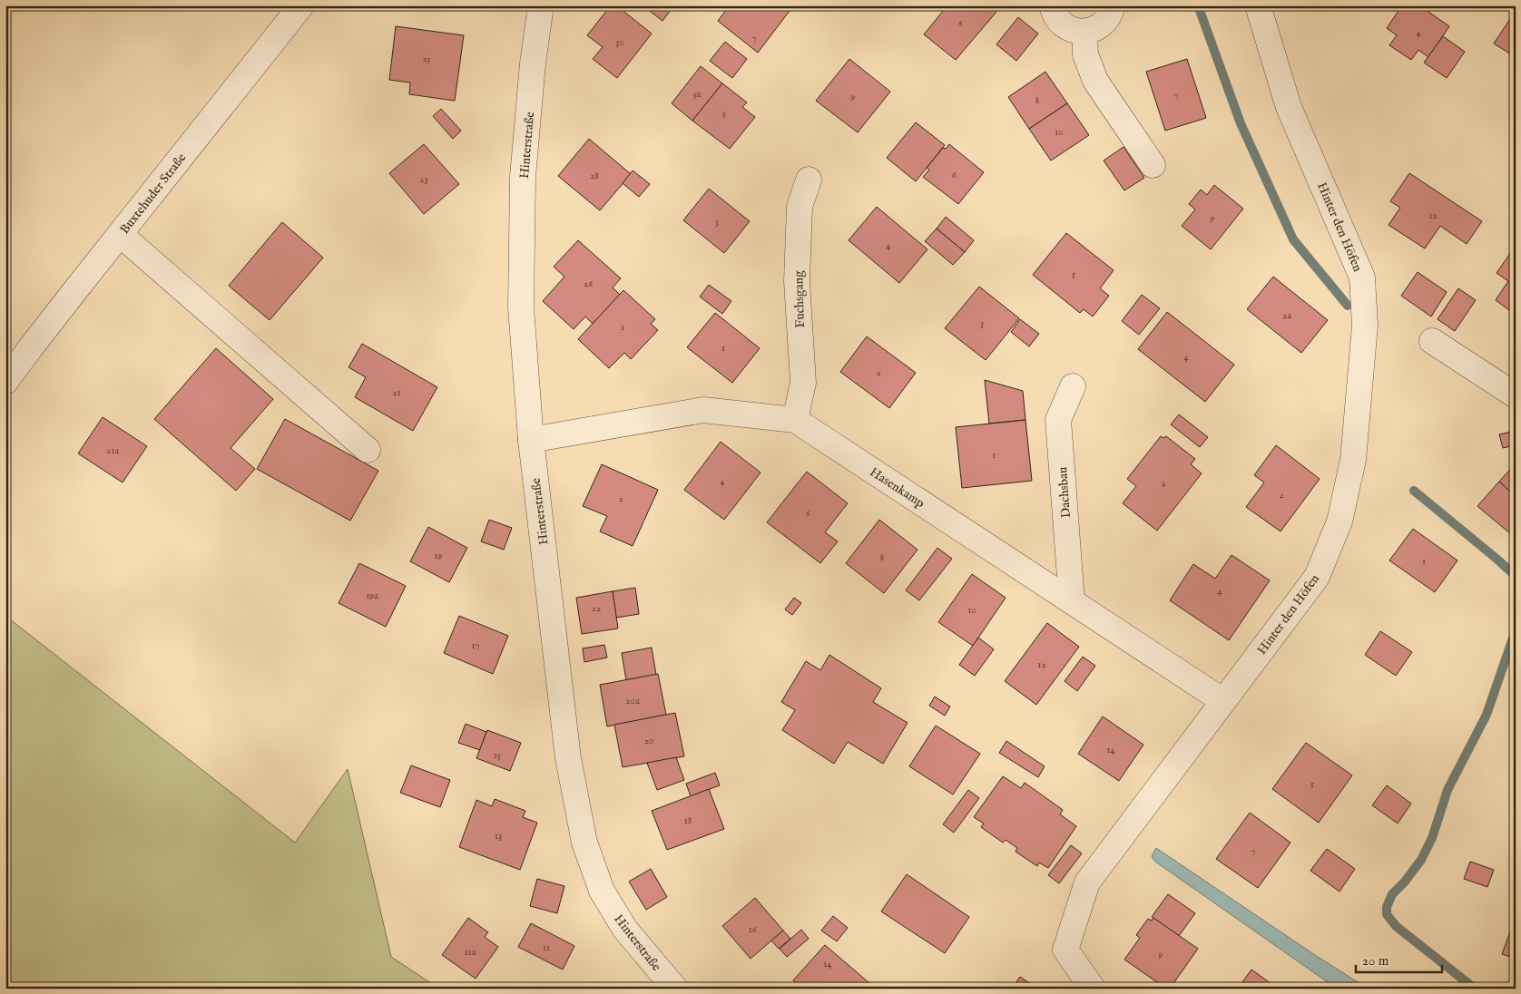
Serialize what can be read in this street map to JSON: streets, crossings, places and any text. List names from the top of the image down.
{
  "streets": {
    "street": [
      "Hinterstraße",
      "Buxtehuder Straße",
      "Hinter den Höfen",
      "Fuchsgang",
      "Hasenkamp",
      "Dachsbau"
    ]
  },
  "crossings": [
    ["Hinterstraße", "Hasenkamp"],
    ["Hinter den Höfen", "Hasenkamp"],
    ["Fuchsgang", "Hasenkamp"],
    ["Hasenkamp", "Dachsbau"]
  ],
  "house_numbers": [
    "6",
    "4",
    "7",
    "30",
    "25",
    "5a",
    "7",
    "9",
    "8",
    "5",
    "10",
    "6",
    "28",
    "23",
    "1a",
    "9",
    "3",
    "4",
    "5",
    "26",
    "2a",
    "3",
    "1",
    "1",
    "4",
    "2",
    "21",
    "21a",
    "1",
    "4",
    "2",
    "2",
    "2",
    "6",
    "19",
    "8",
    "1",
    "4",
    "19a",
    "22",
    "10",
    "17",
    "12",
    "20a",
    "20",
    "14",
    "15",
    "5",
    "18",
    "13",
    "7",
    "16",
    "11",
    "11a",
    "9",
    "14"
  ],
  "scale_bar": "20 m"
}
